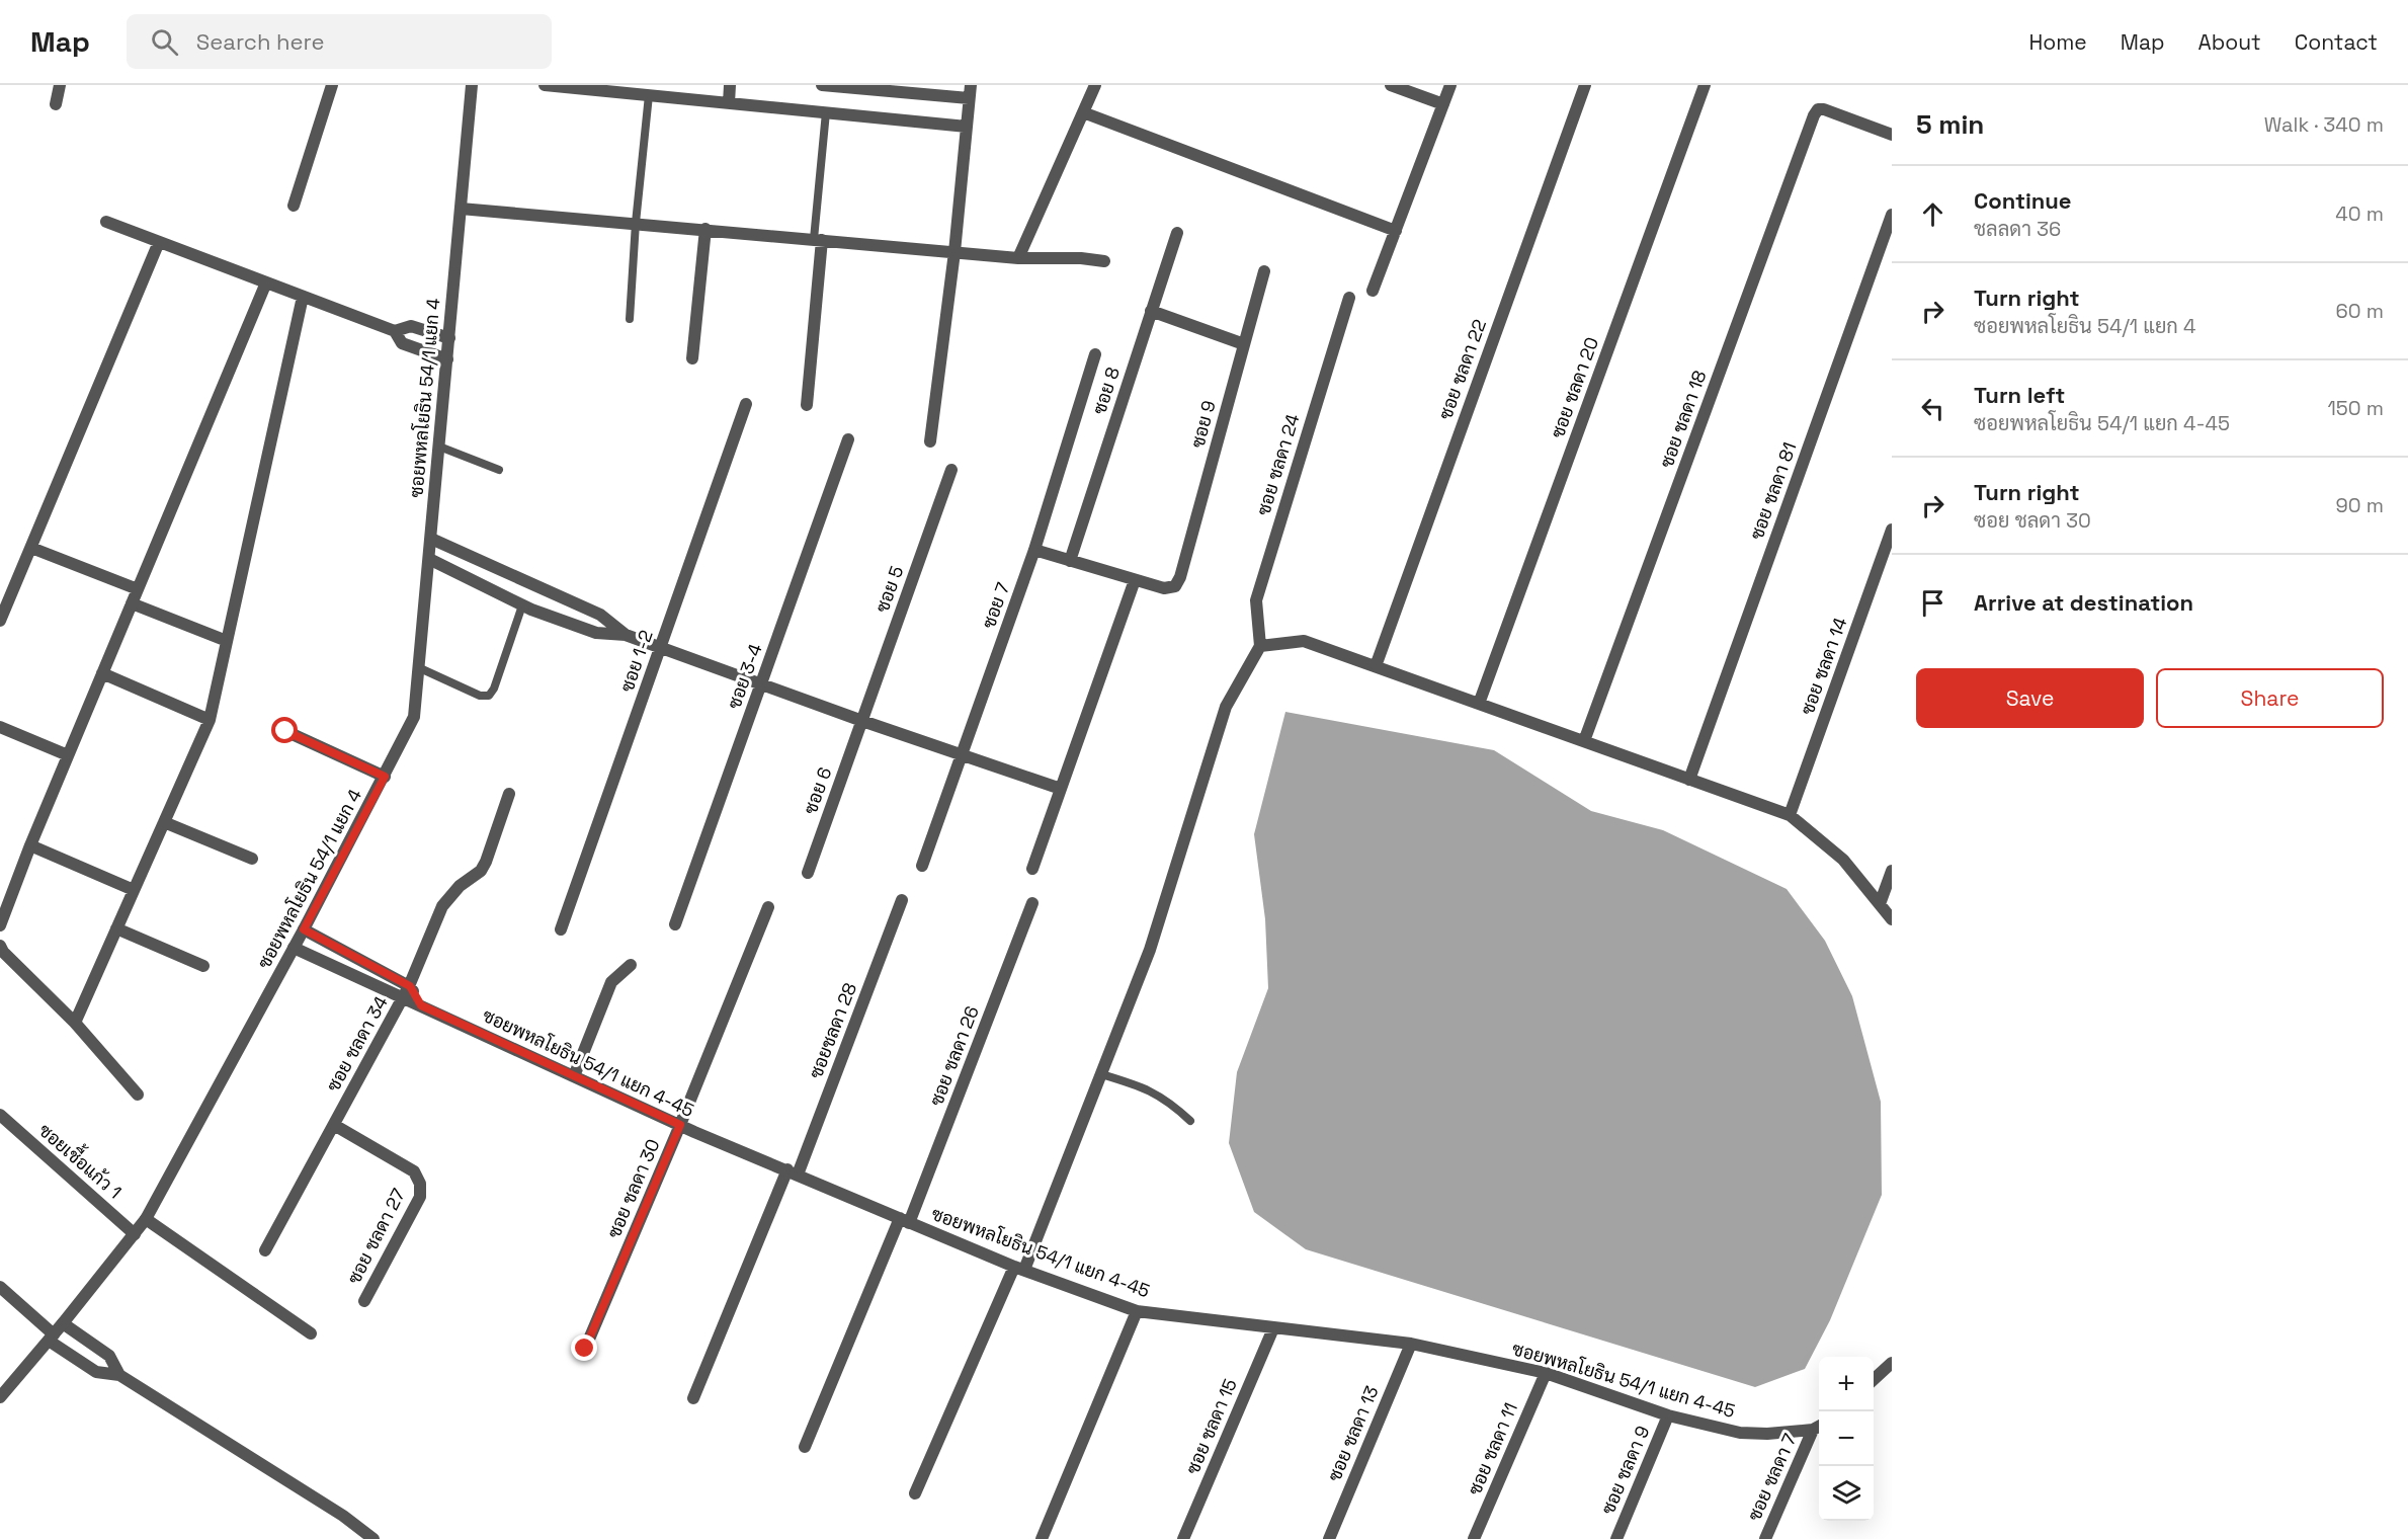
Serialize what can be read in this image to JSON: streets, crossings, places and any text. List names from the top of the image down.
{
  "streets": {
    "street": [
      "ซอย ชลดา 22",
      "ซอย ชลดา 20",
      "ซอย 8",
      "ซอยพหลโยธิน 54/1 แยก 4",
      "ซอย ชลดา 18",
      "ซอย 9",
      "ซอย ชลดา 24",
      "ซอย ชลดา 81",
      "ซอย 5",
      "ซอย 7",
      "ซอย 1-2",
      "ซอย ชลดา 14",
      "ซอย 3-4",
      "ซอย 6",
      "ซอยชลดา 28",
      "ซอย ชลดา 34",
      "ซอย ชลดา 26",
      "ซอยพหลโยธิน 54/1 แยก 4-45",
      "ซอยเชื้อแก้ว 1",
      "ซอย ชลดา 30",
      "ซอย ชลดา 27",
      "ซอย ชลดา 15",
      "ซอย ชลดา 13",
      "ซอย ชลดา 11",
      "ซอย ชลดา 9",
      "ซอย ชลดา 7"
    ]
  },
  "crossings": [
    ["ซอยพหลโยธิน 54/1 แยก 4", "ซอยพหลโยธิน 54/1 แยก 4-45"],
    ["ซอยพหลโยธิน 54/1 แยก 4", "ซอยเชื้อแก้ว 1"],
    ["ซอย 5", "ซอย 6"],
    ["ซอยชลดา 28", "ซอยพหลโยธิน 54/1 แยก 4-45"],
    ["ซอย ชลดา 34", "ซอยพหลโยธิน 54/1 แยก 4-45"],
    ["ซอย ชลดา 34", "ซอย ชลดา 27"],
    ["ซอย ชลดา 26", "ซอยพหลโยธิน 54/1 แยก 4-45"],
    ["ซอยพหลโยธิน 54/1 แยก 4-45", "ซอย ชลดา 30"],
    ["ซอยพหลโยธิน 54/1 แยก 4-45", "ซอย ชลดา 15"],
    ["ซอยพหลโยธิน 54/1 แยก 4-45", "ซอย ชลดา 13"],
    ["ซอยพหลโยธิน 54/1 แยก 4-45", "ซอย ชลดา 11"],
    ["ซอยพหลโยธิน 54/1 แยก 4-45", "ซอย ชลดา 9"],
    ["ซอยพหลโยธิน 54/1 แยก 4-45", "ซอย ชลดา 7"]
  ],
  "page": {
    "header": "Map",
    "search": "Search here",
    "nav": [
      "Home",
      "Map",
      "About",
      "Contact"
    ],
    "heading": ["5 min", "Walk · 340 m"],
    "list": [
      ["Continue", "ชลลดา 36", "40 m"],
      ["Turn right", "ซอยพหลโยธิน 54/1 แยก 4", "60 m"],
      ["Turn left", "ซอยพหลโยธิน 54/1 แยก 4-45", "150 m"],
      ["Turn right", "ซอย ชลดา 30", "90 m"],
      "Arrive at destination"
    ],
    "buttons": ["Save", "Share"],
    "map_buttons": ["+", "−"]
  }
}
